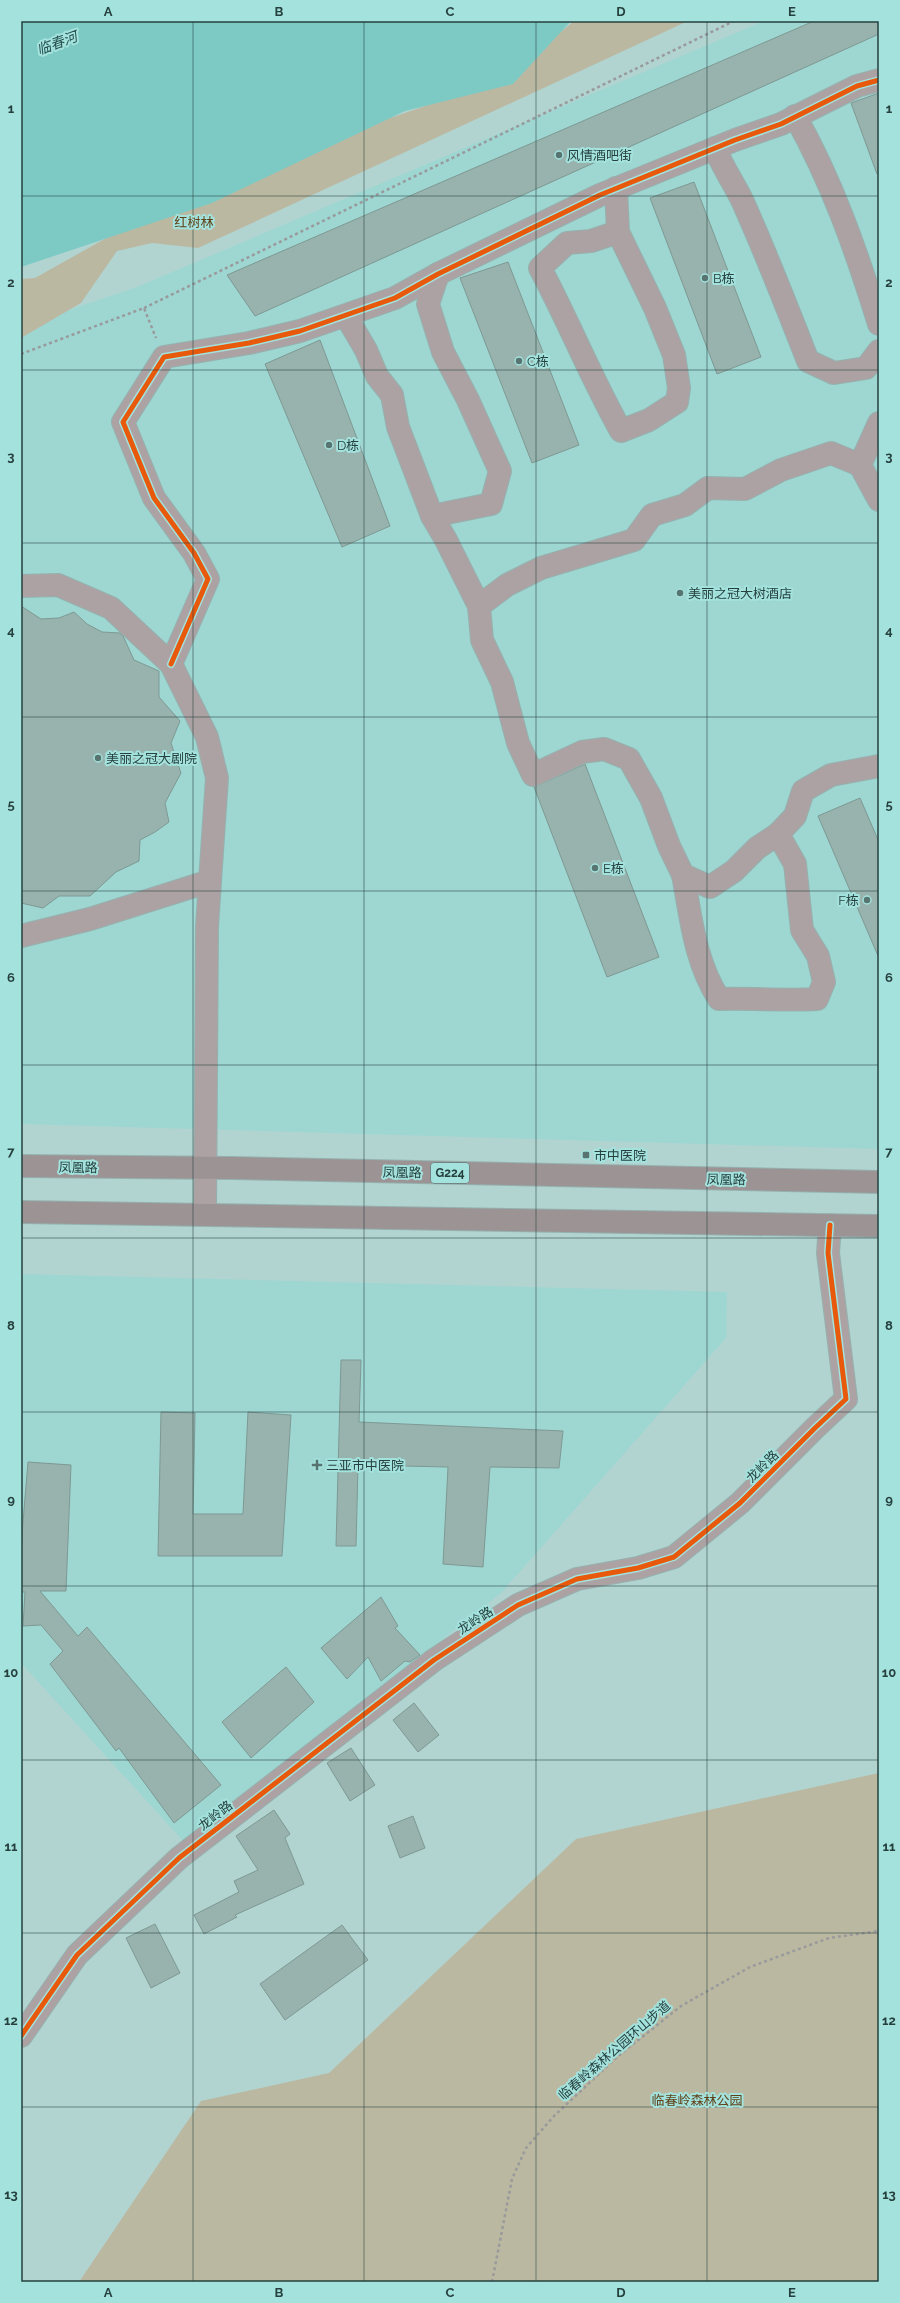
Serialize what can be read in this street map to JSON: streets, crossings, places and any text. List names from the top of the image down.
{
  "streets": {
    "highway": ["凤凰路", "G224"],
    "street": ["龙岭路"],
    "path": ["临春岭森林公园环山步道"]
  },
  "water": ["临春河"],
  "parks": ["红树林", "临春岭森林公园"],
  "places": {
    "other": [
      "风情酒吧街",
      "B栋",
      "C栋",
      "D栋",
      "美丽之冠大树酒店",
      "美丽之冠大剧院",
      "E栋",
      "F栋"
    ],
    "transit": ["市中医院"],
    "health": ["三亚市中医院"]
  },
  "grid": {
    "columns": [
      "A",
      "B",
      "C",
      "D",
      "E"
    ],
    "rows": [
      "1",
      "2",
      "3",
      "4",
      "5",
      "6",
      "7",
      "8",
      "9",
      "10",
      "11",
      "12",
      "13"
    ]
  }
}
